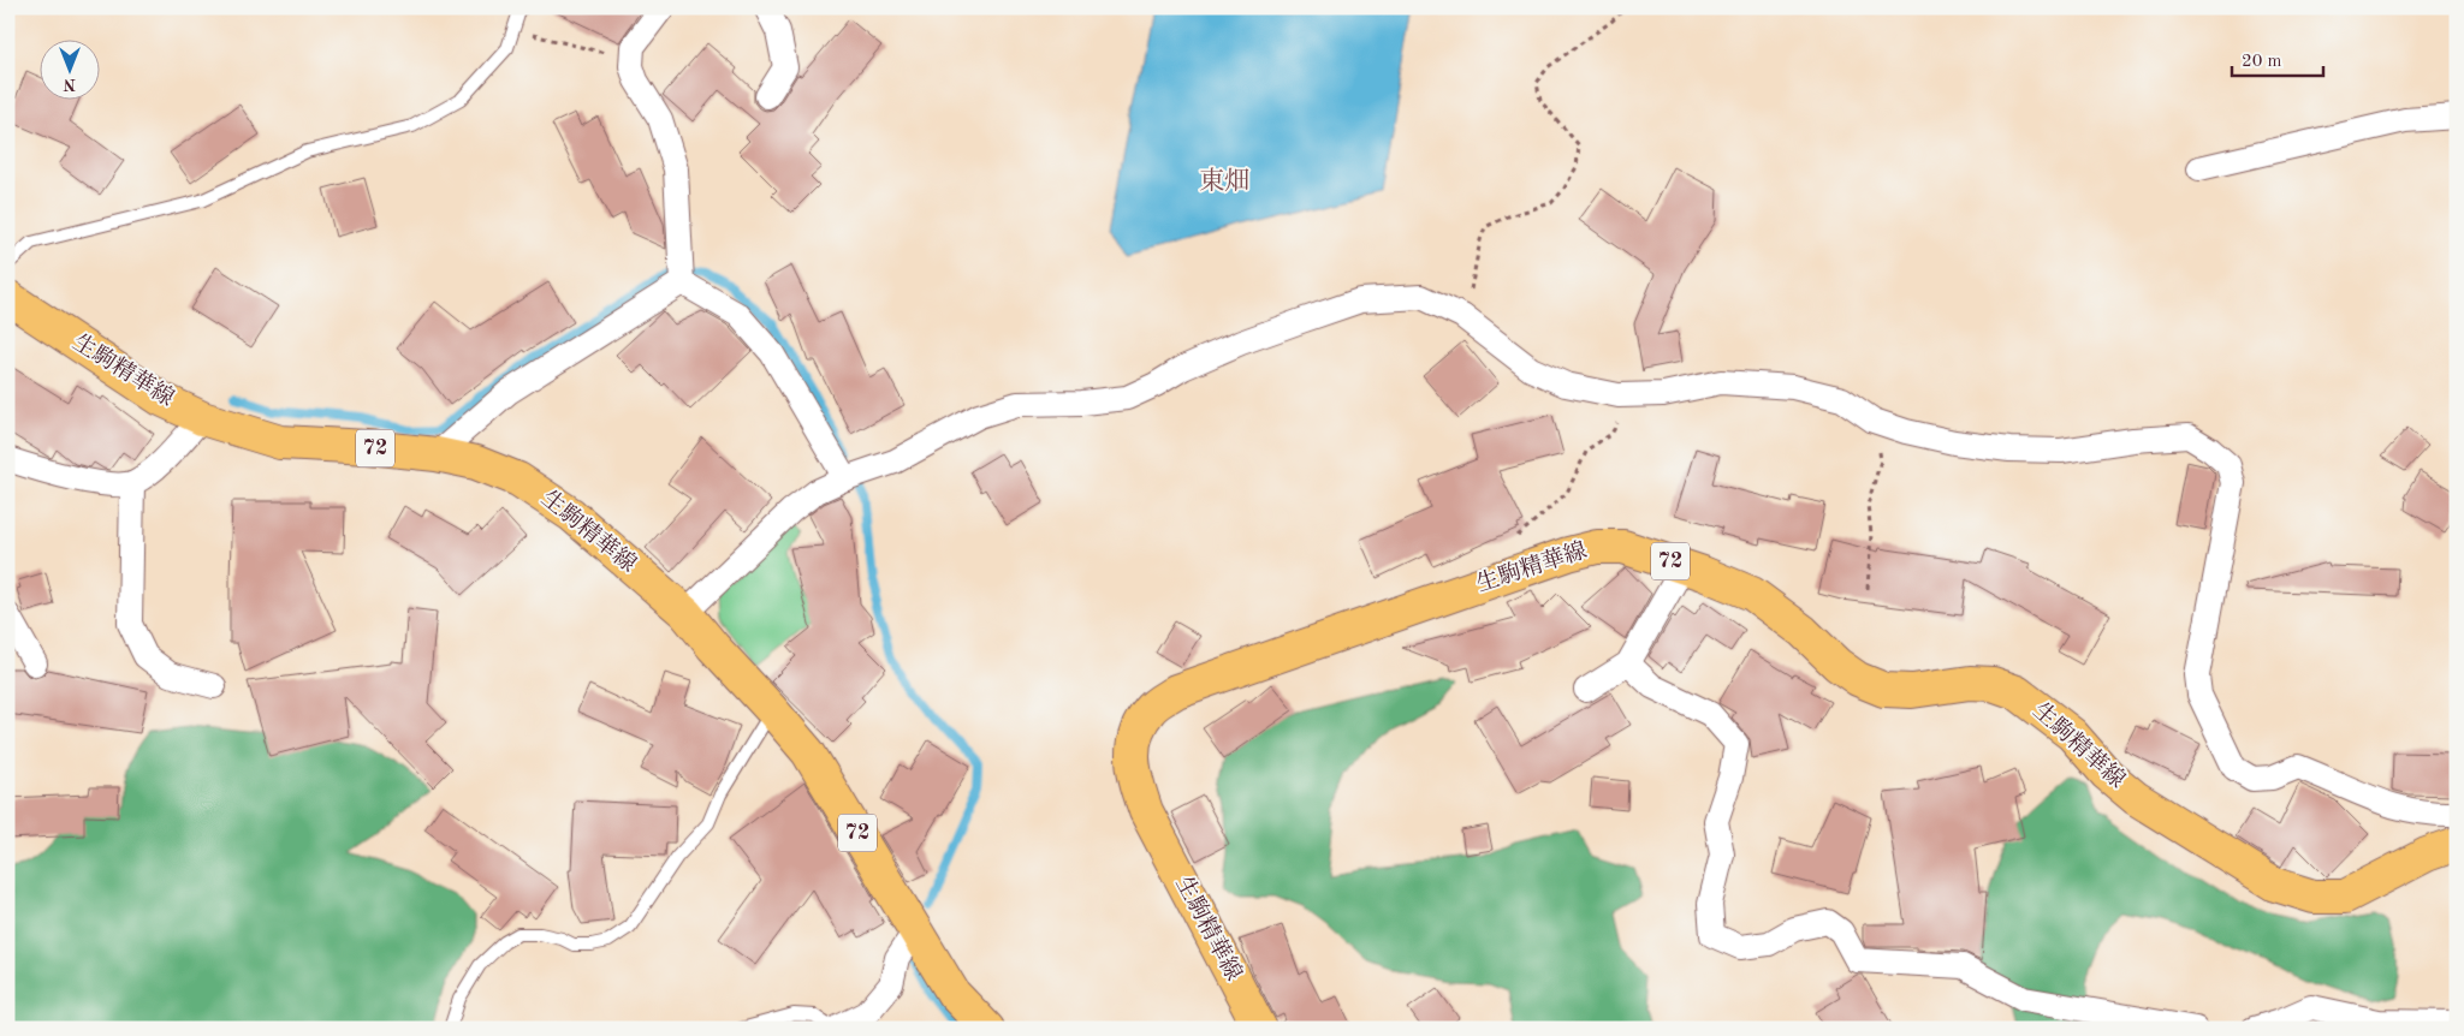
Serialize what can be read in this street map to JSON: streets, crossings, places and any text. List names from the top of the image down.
{
  "streets": {
    "main road": ["生駒精華線", "72"]
  },
  "districts": ["東畑"],
  "scale_bar": "20 m",
  "north": "bottom"
}
